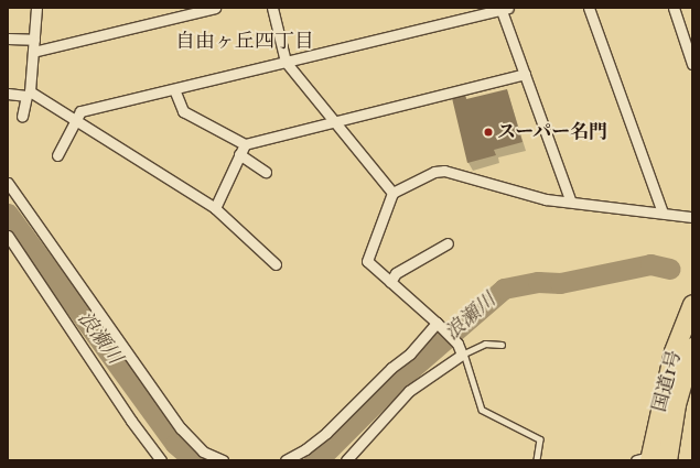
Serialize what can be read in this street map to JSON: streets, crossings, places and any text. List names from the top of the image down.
{
  "streets": {
    "highway": ["国道1号"]
  },
  "districts": ["自由ヶ丘四丁目"],
  "water": ["浪瀬川"],
  "places": ["スーパー名門"]
}
